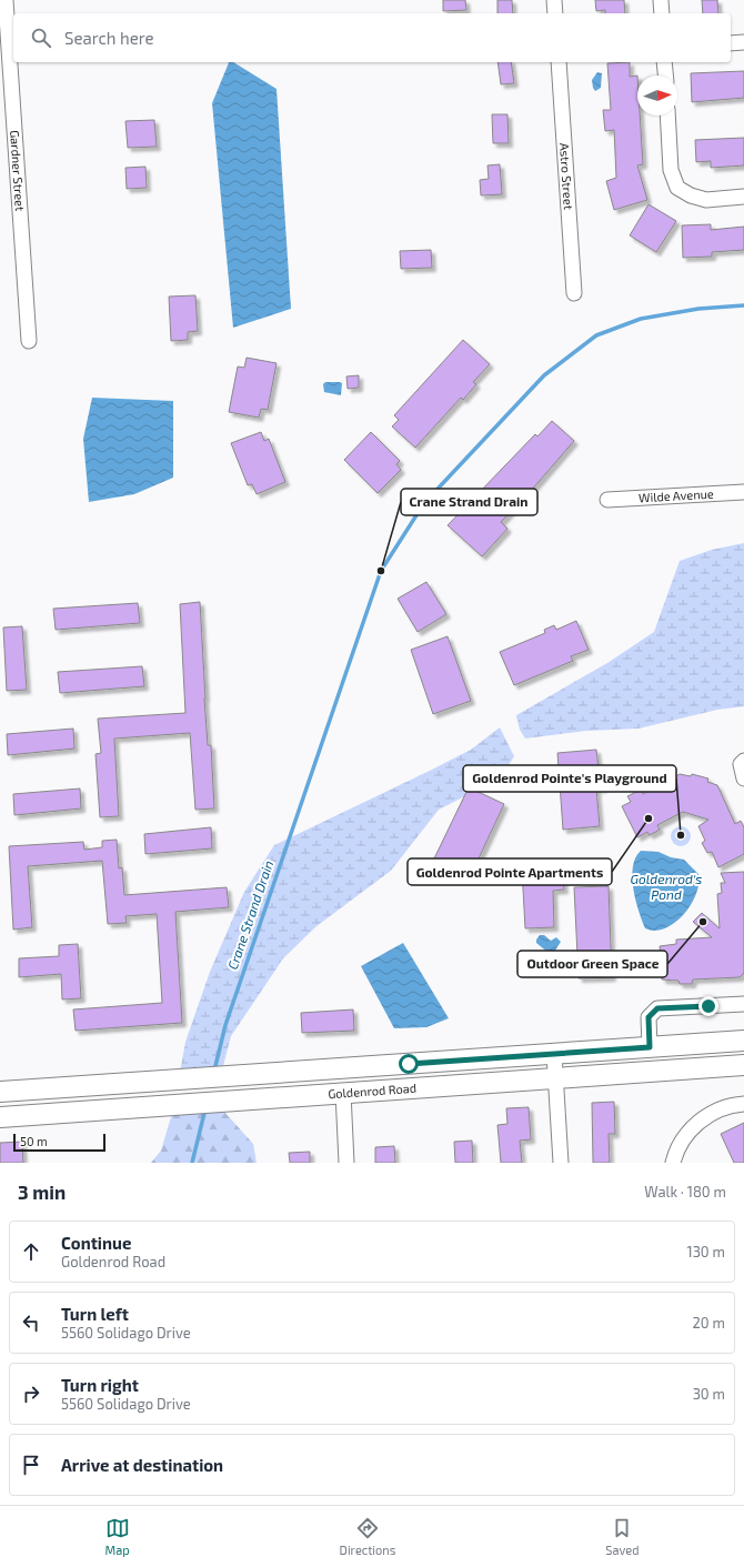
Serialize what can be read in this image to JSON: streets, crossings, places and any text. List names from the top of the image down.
{
  "streets": {
    "main road": ["Goldenrod Road"],
    "street": ["Gardner Street", "Astro Street", "Wilde Avenue"]
  },
  "water": ["Goldenrod's Pond", "Crane Strand Drain"],
  "places": [
    "Crane Strand Drain",
    "Goldenrod Pointe Apartments",
    "Goldenrod Pointe's Playground",
    "Outdoor Green Space"
  ],
  "scale_bar": "50 m",
  "north": "right",
  "page": {
    "search": "Search here",
    "scale": "50 m",
    "heading": ["3 min", "Walk · 180 m"],
    "list": [
      ["Continue", "Goldenrod Road", "130 m"],
      ["Turn left", "5560 Solidago Drive", "20 m"],
      ["Turn right", "5560 Solidago Drive", "30 m"],
      "Arrive at destination"
    ],
    "nav": ["Map", "Directions", "Saved"]
  }
}
